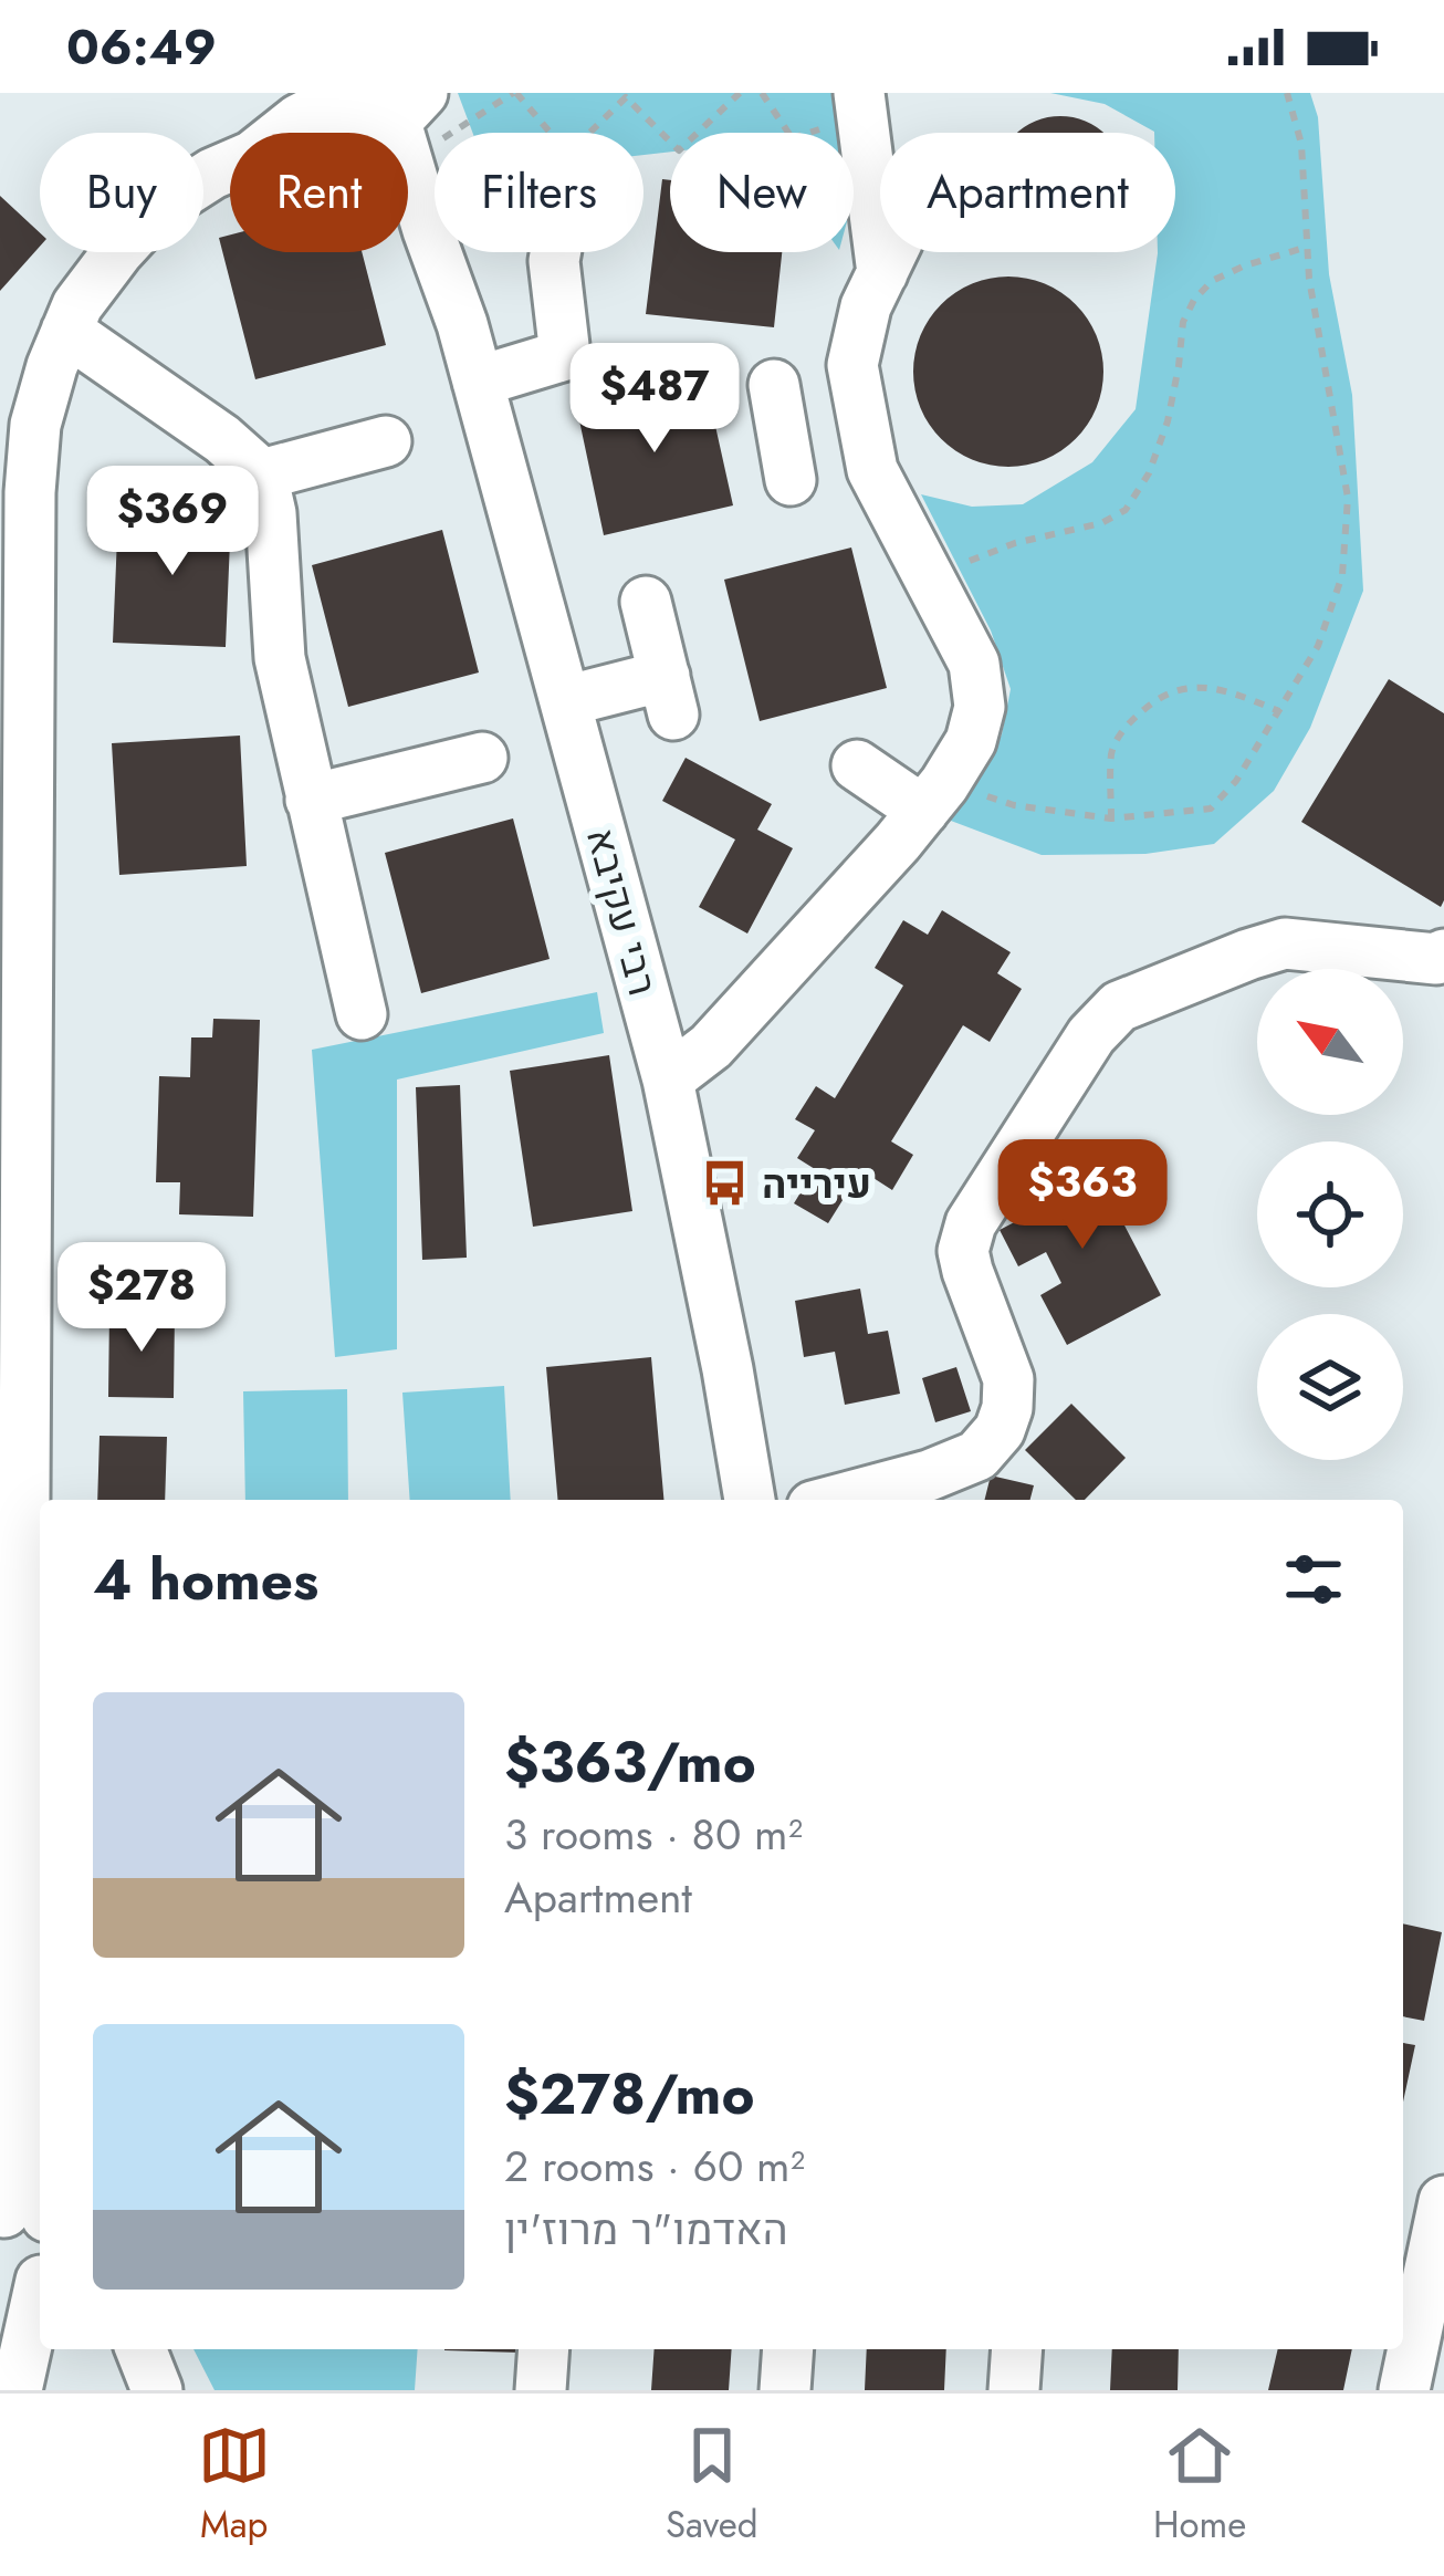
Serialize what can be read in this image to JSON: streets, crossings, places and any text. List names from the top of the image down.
{
  "streets": {
    "street": ["רבי עקיבא"]
  },
  "places": {
    "bus stop": ["עירייה"]
  },
  "north": "top left",
  "page": {
    "status": "06:49",
    "chip": [
      "Buy",
      "Rent",
      "Filters",
      "New",
      "Apartment"
    ],
    "price": [
      "$487",
      "$369",
      "$363",
      "$278"
    ],
    "heading": "4 homes",
    "list": [
      {
        "name": "$363/mo",
        "note": "3 rooms · 80 m² · Apartment"
      },
      {
        "name": "$278/mo",
        "note": "2 rooms · 60 m² · האדמו\"ר מרוז'ין"
      }
    ],
    "tabs": ["Map", "Saved", "Home"]
  }
}
